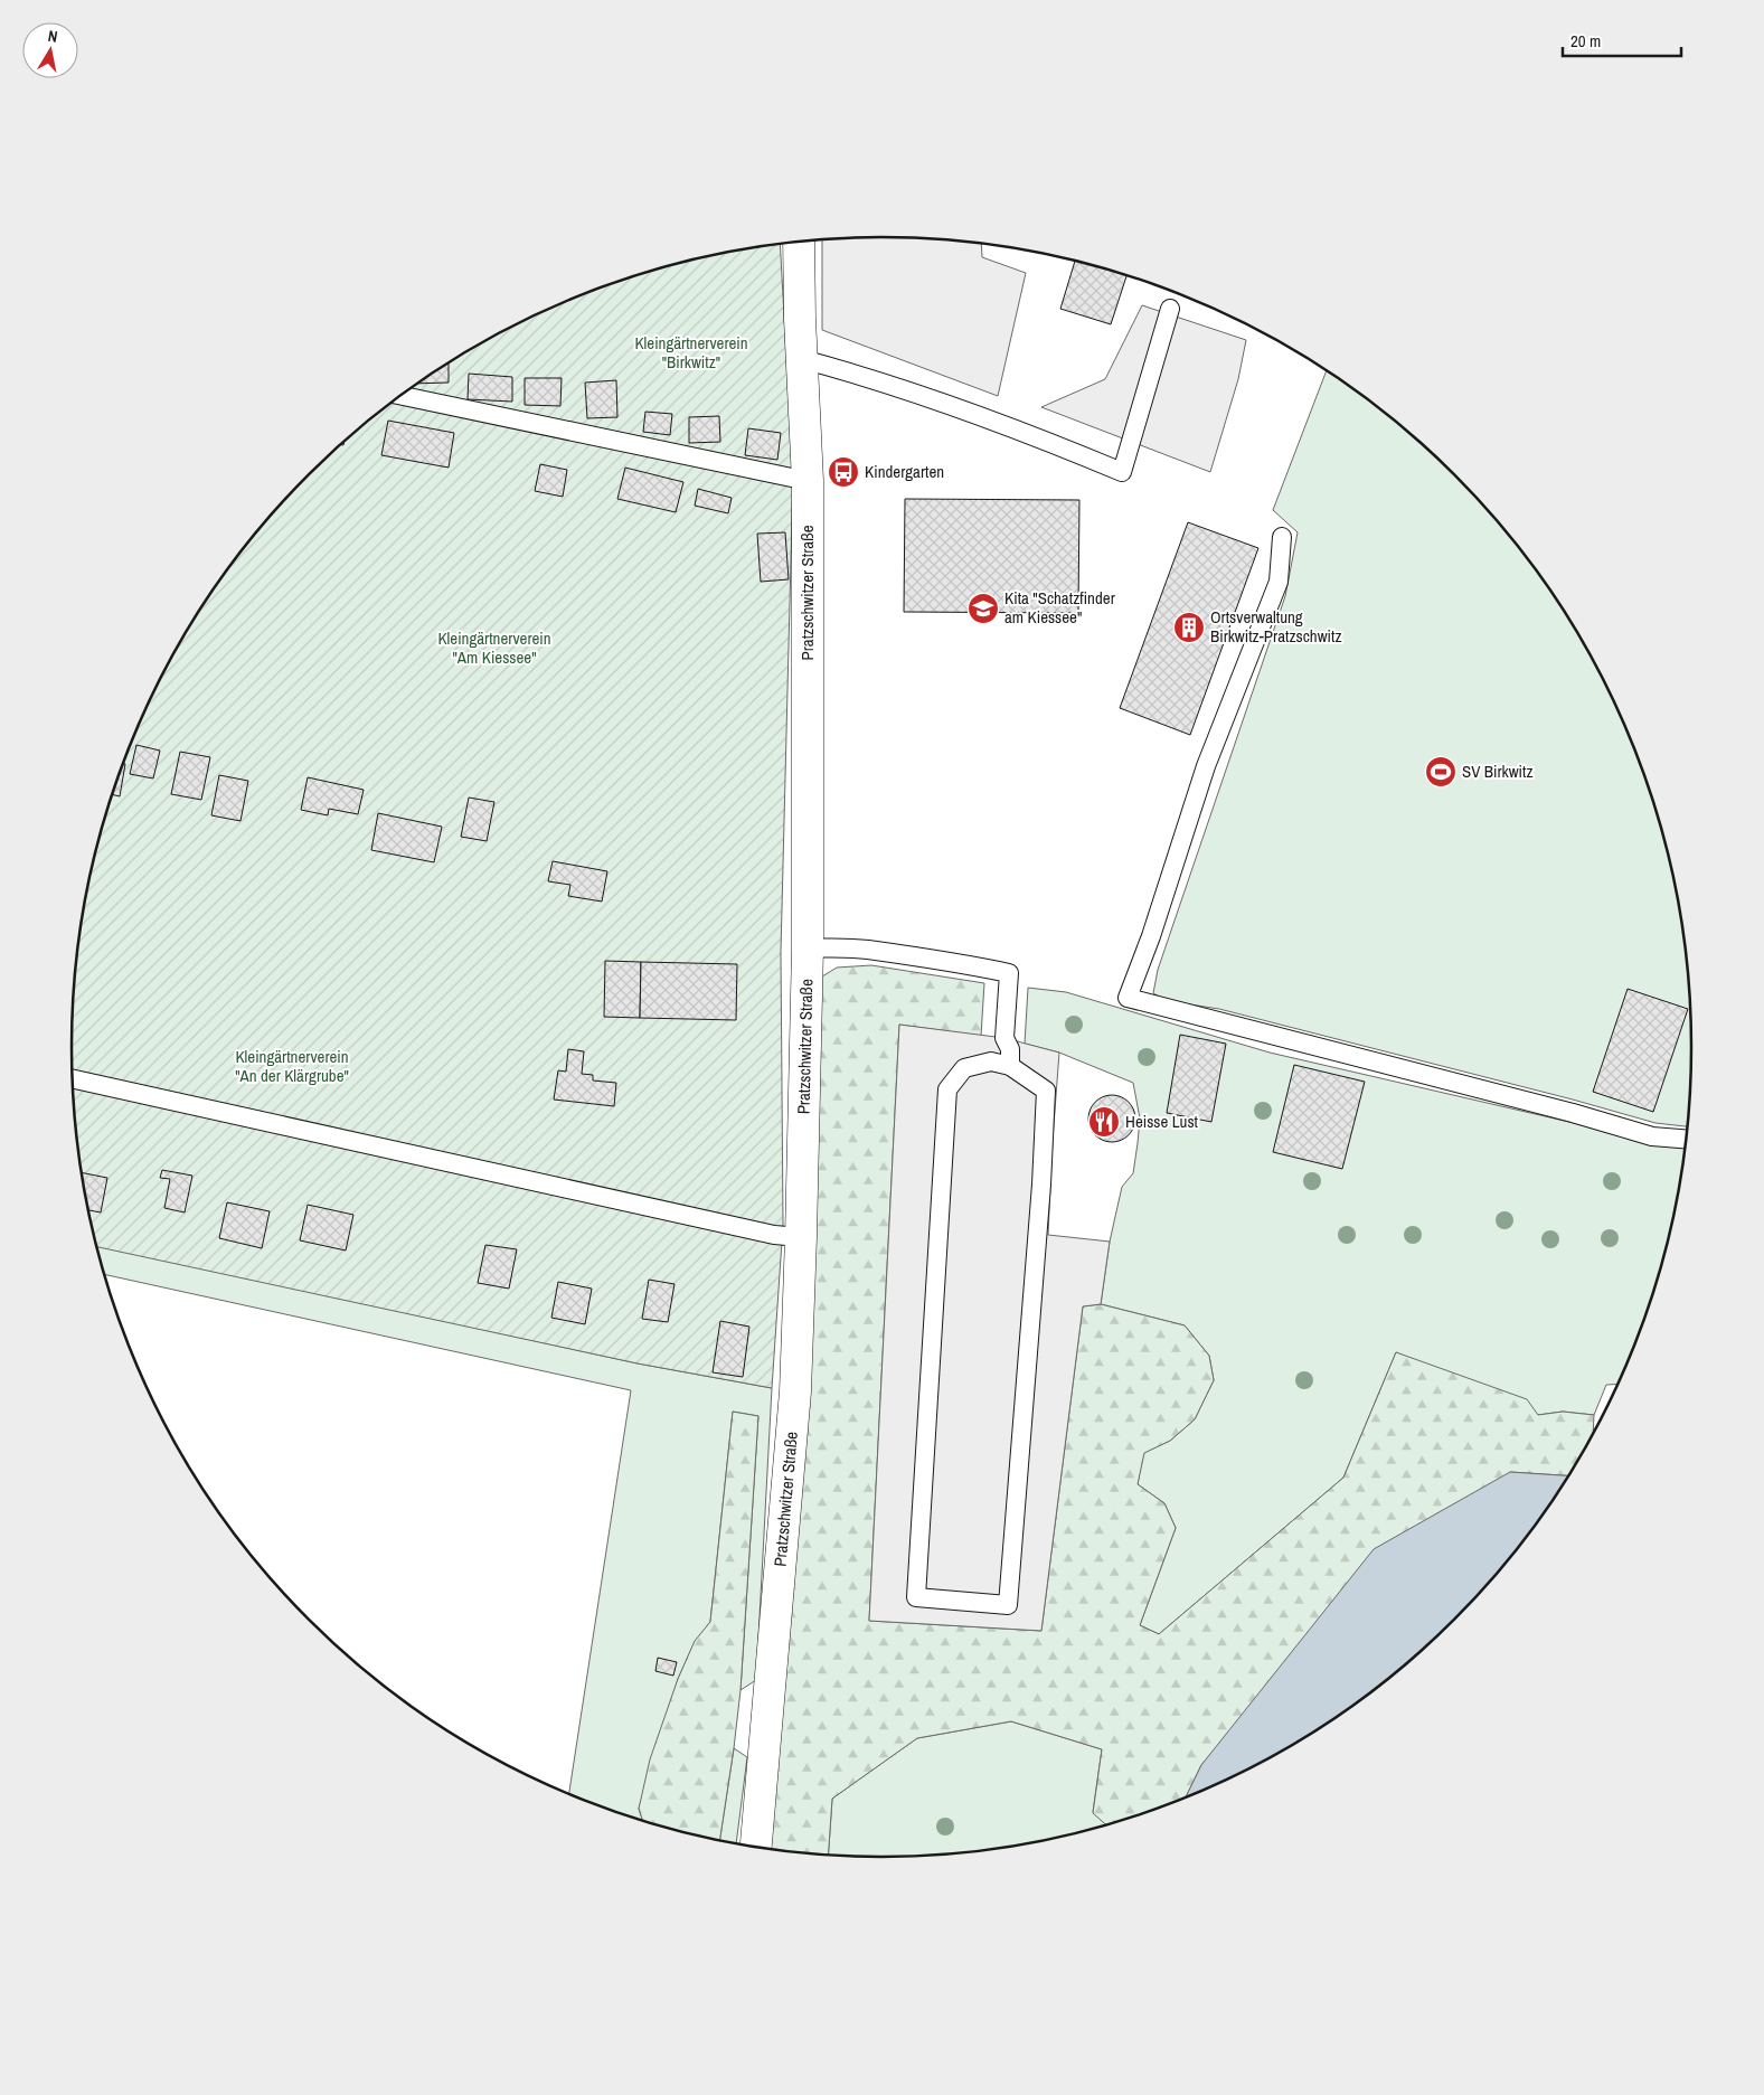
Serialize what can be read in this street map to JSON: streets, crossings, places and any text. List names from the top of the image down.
{
  "streets": {
    "street": ["Pratzschwitzer Straße"]
  },
  "parks": ["Kleingärtnerverein \"Birkwitz\"", "Kleingärtnerverein \"Am Kiessee\"", "Kleingärtnerverein \"An der Klärgrube\""],
  "places": {
    "bus stop": ["Kindergarten"],
    "school or university": ["Kita \"Schatzfinder am Kiessee\""],
    "building": ["Ortsverwaltung Birkwitz-Pratzschwitz"],
    "sports": ["SV Birkwitz"],
    "restaurant": ["Heisse Lust"]
  },
  "scale_bar": "20 m",
  "north": "top"
}
